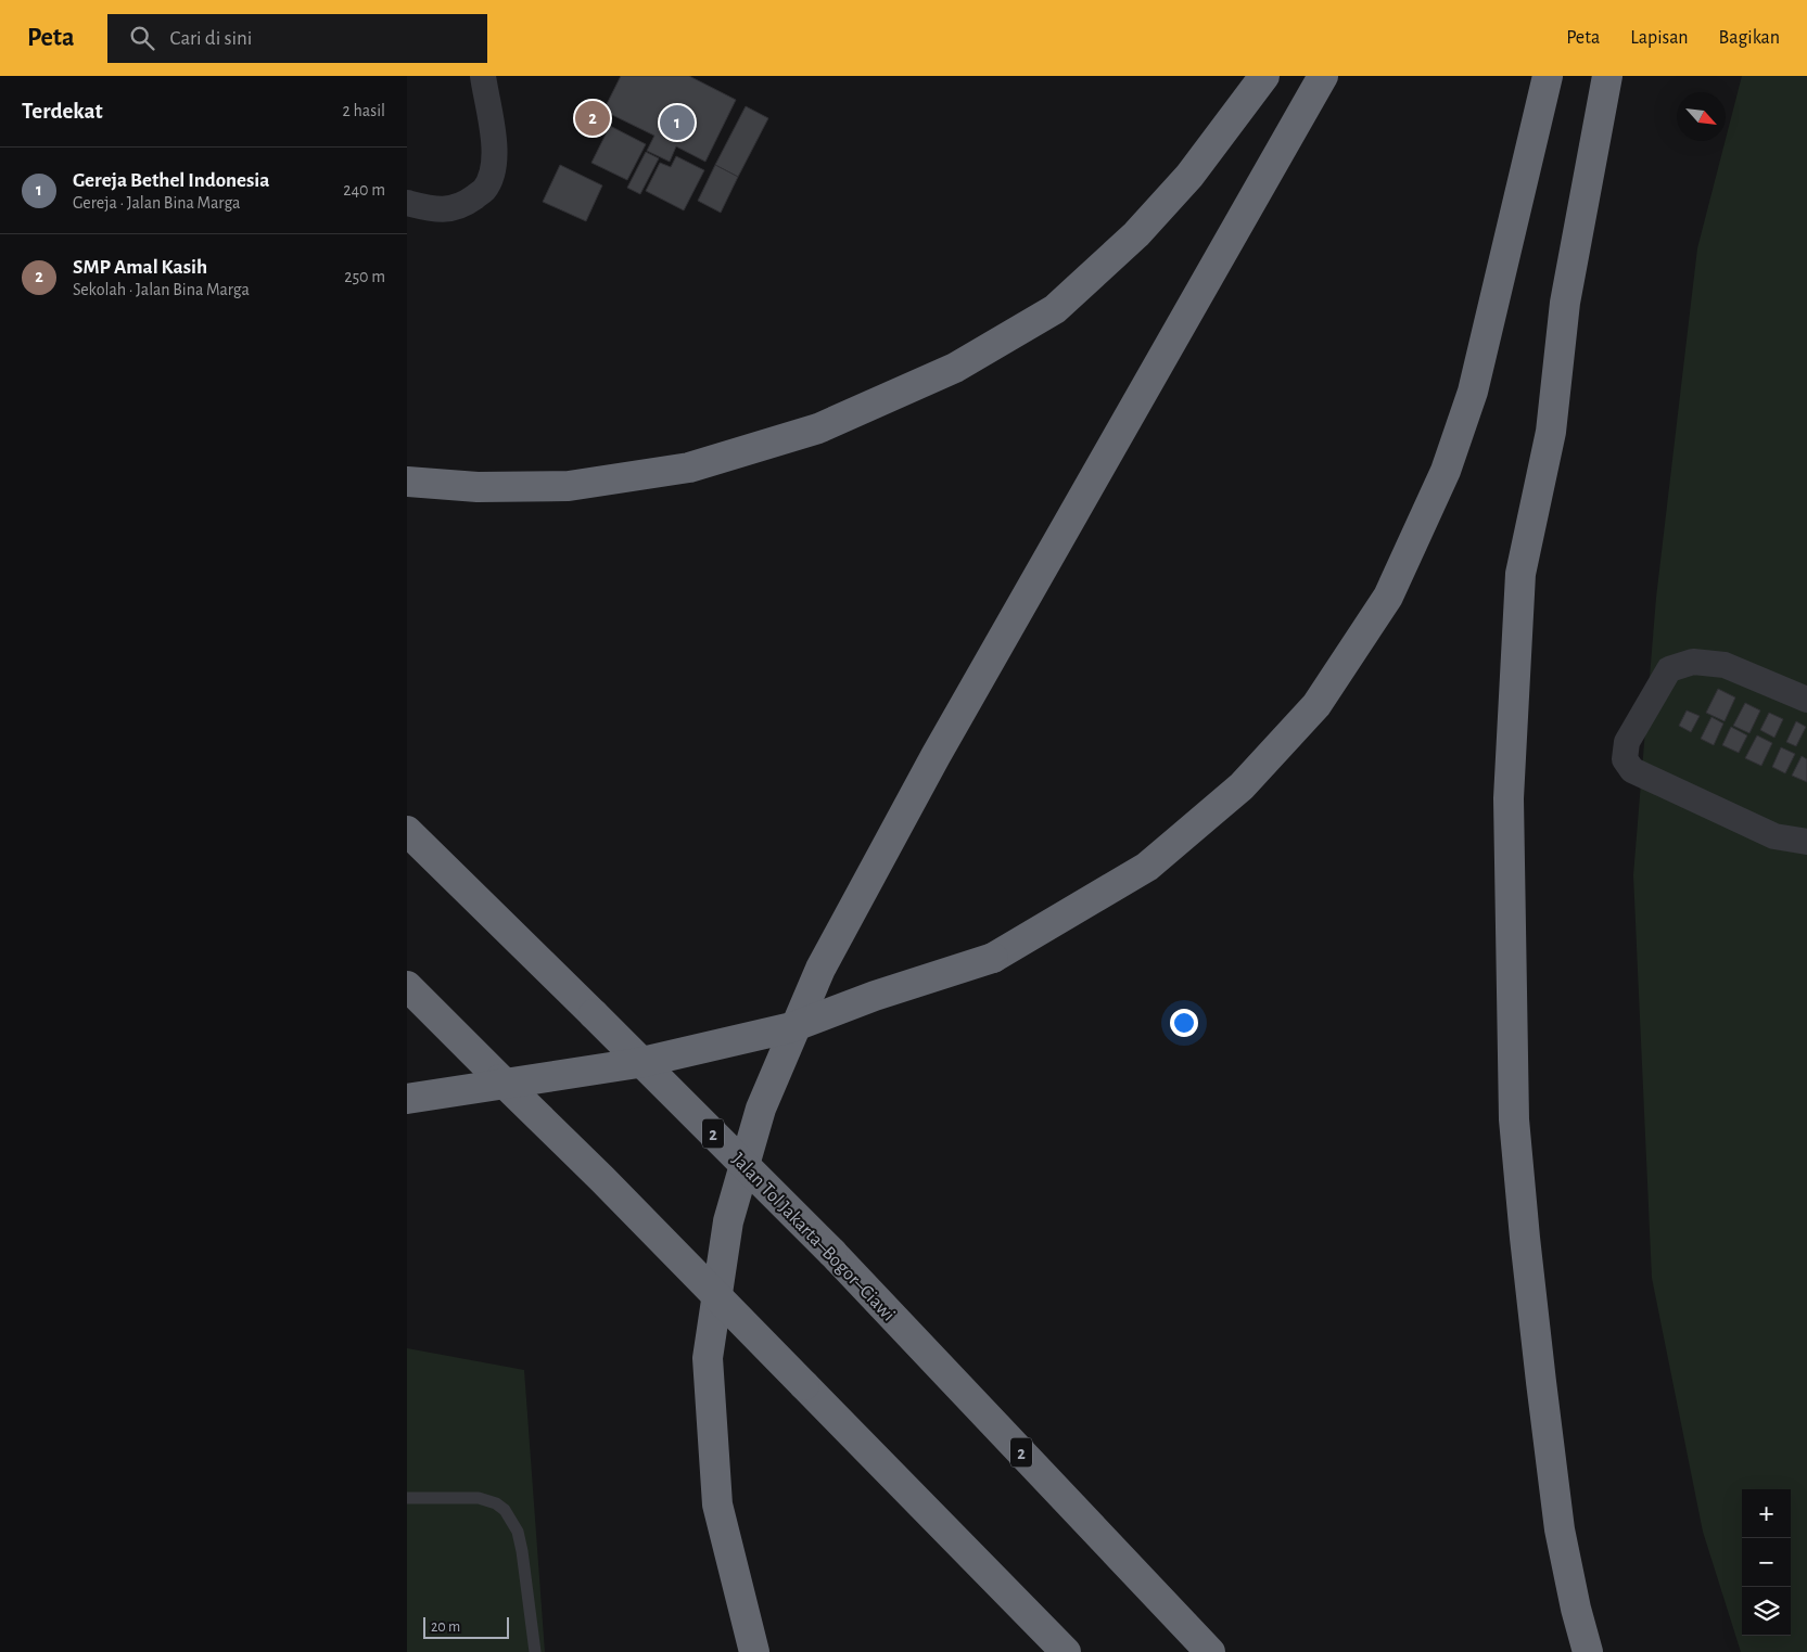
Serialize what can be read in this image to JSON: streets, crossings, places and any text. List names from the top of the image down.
{
  "streets": {
    "highway": ["2", "Jalan Tol Jakarta–Bogor–Ciawi"]
  },
  "scale_bar": "20 m",
  "north": "bottom right",
  "page": {
    "header": "Peta",
    "search": "Cari di sini",
    "nav": ["Peta", "Lapisan", "Bagikan"],
    "heading": ["Terdekat", "2 hasil"],
    "pins": ["2", "1"],
    "list": [
      {
        "mark": "1",
        "name": "Gereja Bethel Indonesia",
        "note": "Gereja · Jalan Bina Marga",
        "value": "240 m"
      },
      {
        "mark": "2",
        "name": "SMP Amal Kasih",
        "note": "Sekolah · Jalan Bina Marga",
        "value": "250 m"
      }
    ],
    "map_buttons": ["+", "−"],
    "scale": "20 m"
  }
}
